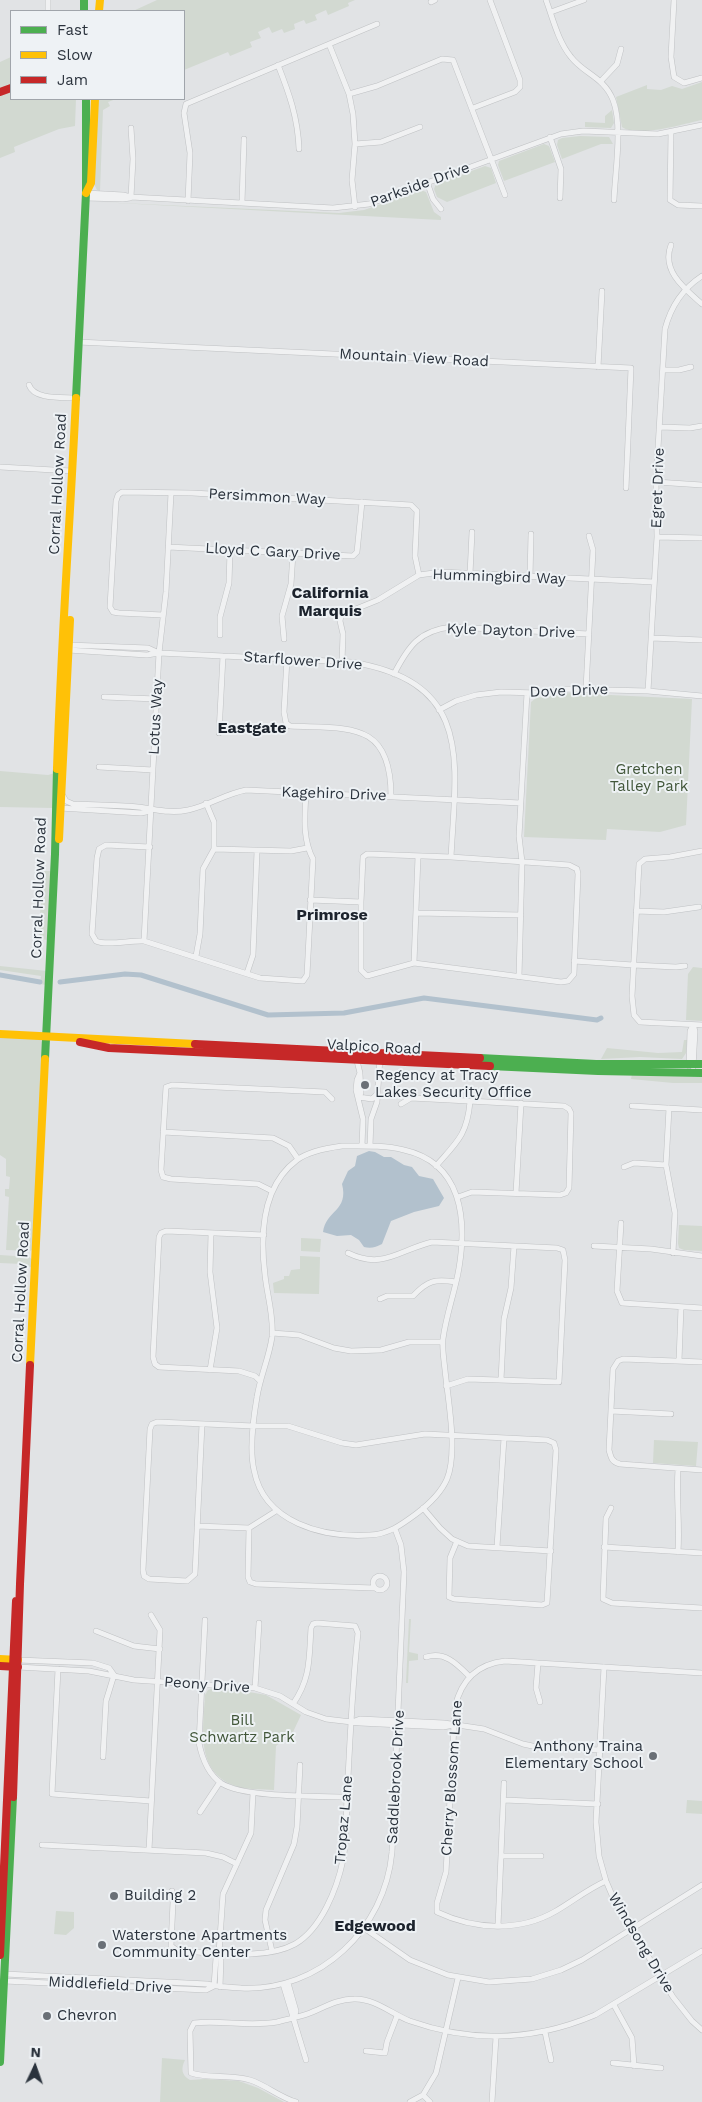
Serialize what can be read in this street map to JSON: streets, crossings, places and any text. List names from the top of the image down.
{
  "streets": {
    "main road": ["Corral Hollow Road", "Valpico Road"],
    "street": [
      "Parkside Drive",
      "Mountain View Road",
      "Egret Drive",
      "Persimmon Way",
      "Lloyd C Gary Drive",
      "Hummingbird Way",
      "Kyle Dayton Drive",
      "Starflower Drive",
      "Dove Drive",
      "Lotus Way",
      "Kagehiro Drive",
      "Peony Drive",
      "Saddlebrook Drive",
      "Cherry Blossom Lane",
      "Tropaz Lane",
      "Windsong Drive",
      "Middlefield Drive"
    ]
  },
  "crossings": [
    ["Parkside Drive", "Corral Hollow Road"],
    ["Mountain View Road", "Corral Hollow Road"],
    ["Corral Hollow Road", "Starflower Drive"],
    ["Corral Hollow Road", "Valpico Road"],
    ["Corral Hollow Road", "Peony Drive"],
    ["Corral Hollow Road", "Middlefield Drive"],
    ["Egret Drive", "Hummingbird Way"],
    ["Egret Drive", "Dove Drive"],
    ["Persimmon Way", "Lloyd C Gary Drive"],
    ["Persimmon Way", "Hummingbird Way"],
    ["Persimmon Way", "Lotus Way"],
    ["Lloyd C Gary Drive", "Lotus Way"],
    ["Hummingbird Way", "Starflower Drive"],
    ["Kyle Dayton Drive", "Starflower Drive"],
    ["Starflower Drive", "Dove Drive"],
    ["Starflower Drive", "Lotus Way"],
    ["Starflower Drive", "Kagehiro Drive"],
    ["Lotus Way", "Kagehiro Drive"],
    ["Peony Drive", "Saddlebrook Drive"],
    ["Peony Drive", "Cherry Blossom Lane"],
    ["Peony Drive", "Tropaz Lane"],
    ["Peony Drive", "Windsong Drive"],
    ["Saddlebrook Drive", "Middlefield Drive"],
    ["Cherry Blossom Lane", "Windsong Drive"]
  ],
  "districts": [
    "California Marquis",
    "Eastgate",
    "Primrose",
    "Edgewood"
  ],
  "parks": ["Gretchen Talley Park", "Bill Schwartz Park"],
  "places": [
    "Regency at Tracy Lakes Security Office",
    "Anthony Traina Elementary School",
    "Building 2",
    "Waterstone Apartments Community Center",
    "Chevron"
  ],
  "legend": ["Fast", "Slow", "Jam"],
  "north": "top"
}
